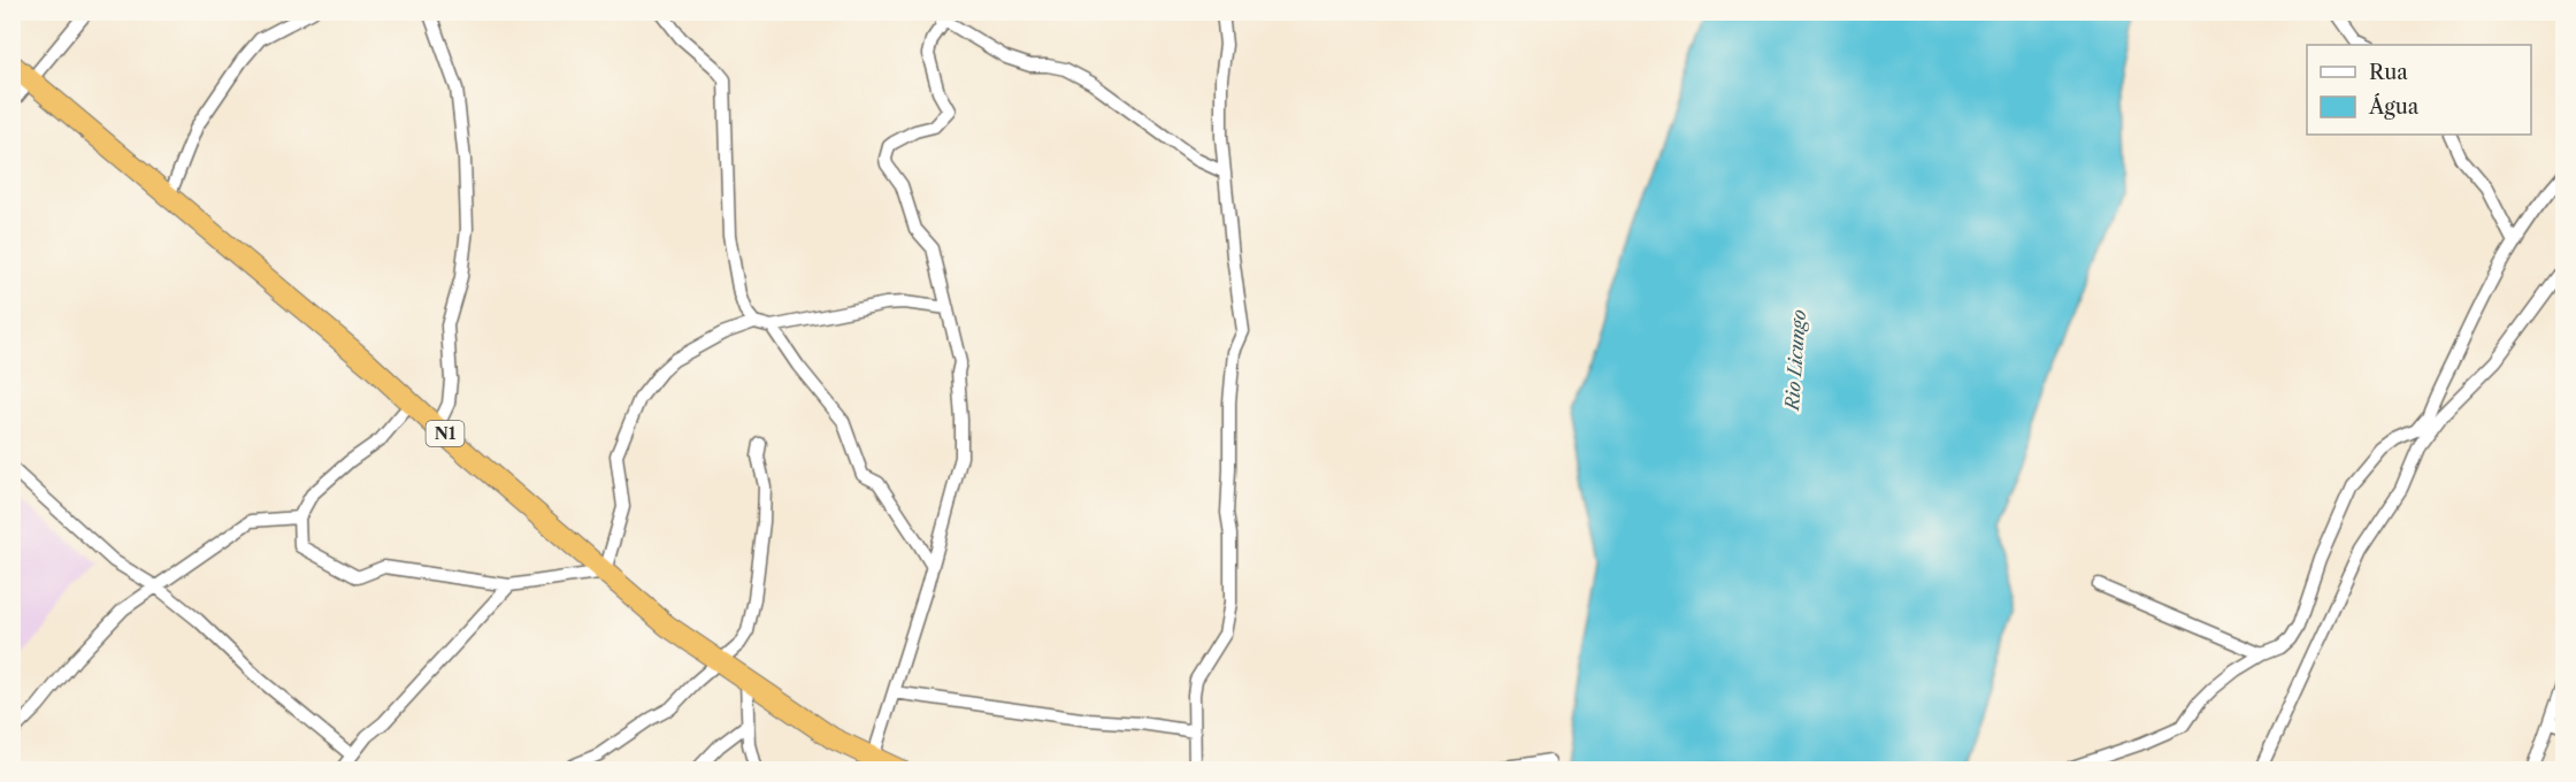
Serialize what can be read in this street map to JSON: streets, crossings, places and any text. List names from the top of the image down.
{
  "streets": {
    "highway": ["N1"]
  },
  "water": ["Rio Licungo"],
  "legend": ["Rua", "Água"]
}
